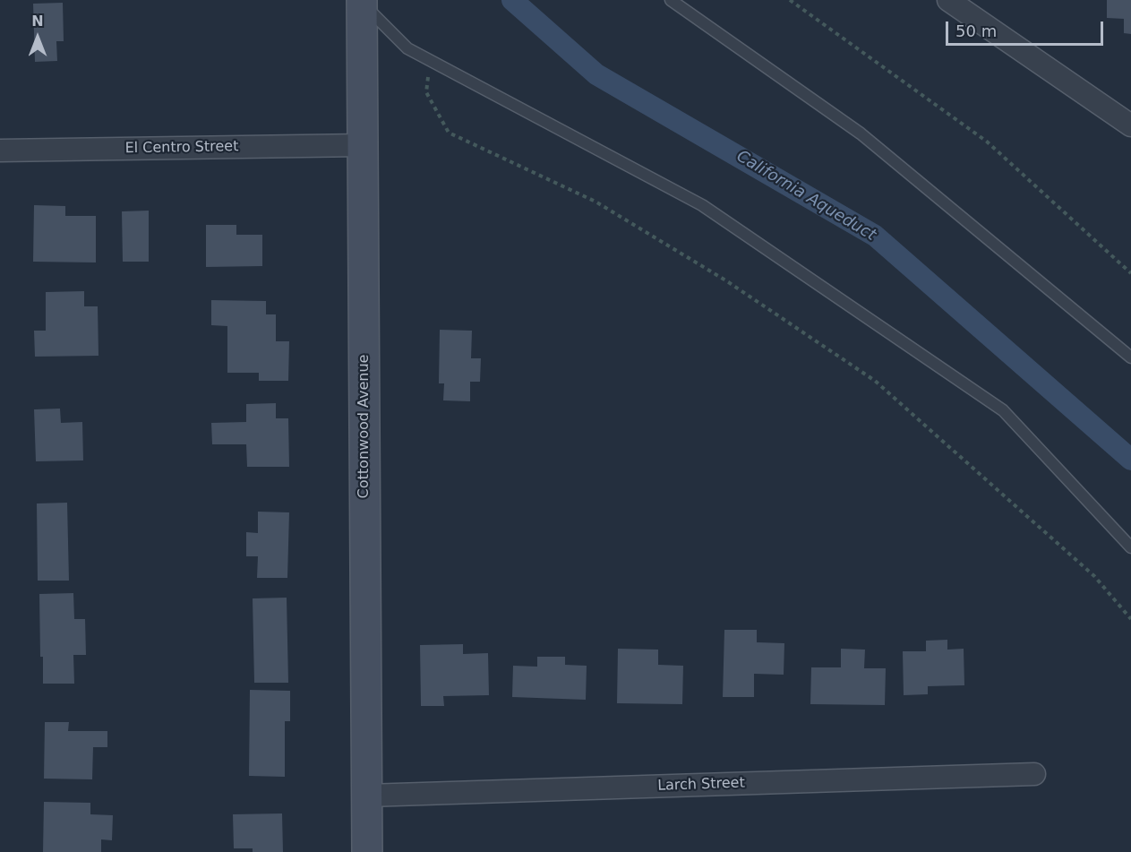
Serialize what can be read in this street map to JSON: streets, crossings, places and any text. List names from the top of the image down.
{
  "streets": {
    "street": ["El Centro Street", "Cottonwood Avenue", "Larch Street"]
  },
  "crossings": [
    ["El Centro Street", "Cottonwood Avenue"],
    ["Cottonwood Avenue", "Larch Street"]
  ],
  "water": ["California Aqueduct"],
  "scale_bar": "50 m",
  "north": "top"
}
